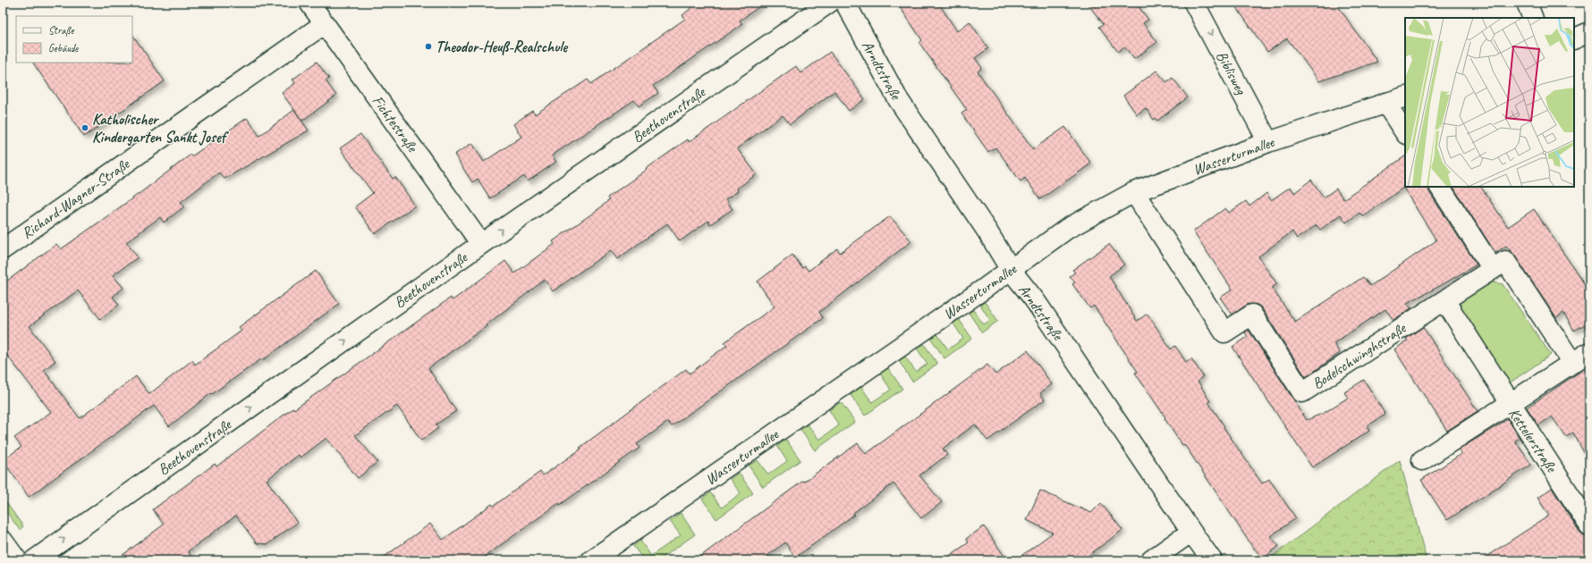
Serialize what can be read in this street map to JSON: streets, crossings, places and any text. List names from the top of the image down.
{
  "streets": {
    "street": [
      "Arndtstraße",
      "Biblisweg",
      "Beethovenstraße",
      "Fichtestraße",
      "Wasserturmallee",
      "Richard-Wagner-Straße",
      "Bodelschwinghstraße",
      "Kettelerstraße"
    ]
  },
  "crossings": [
    ["Arndtstraße", "Wasserturmallee"],
    ["Biblisweg", "Wasserturmallee"],
    ["Beethovenstraße", "Fichtestraße"],
    ["Fichtestraße", "Richard-Wagner-Straße"],
    ["Wasserturmallee", "Bodelschwinghstraße"]
  ],
  "one_way": ["Biblisweg", "Beethovenstraße"],
  "places": ["Theodor-Heuß-Realschule", "Katholischer Kindergarten Sankt Josef"],
  "legend": ["Straße", "Gebäude"]
}
